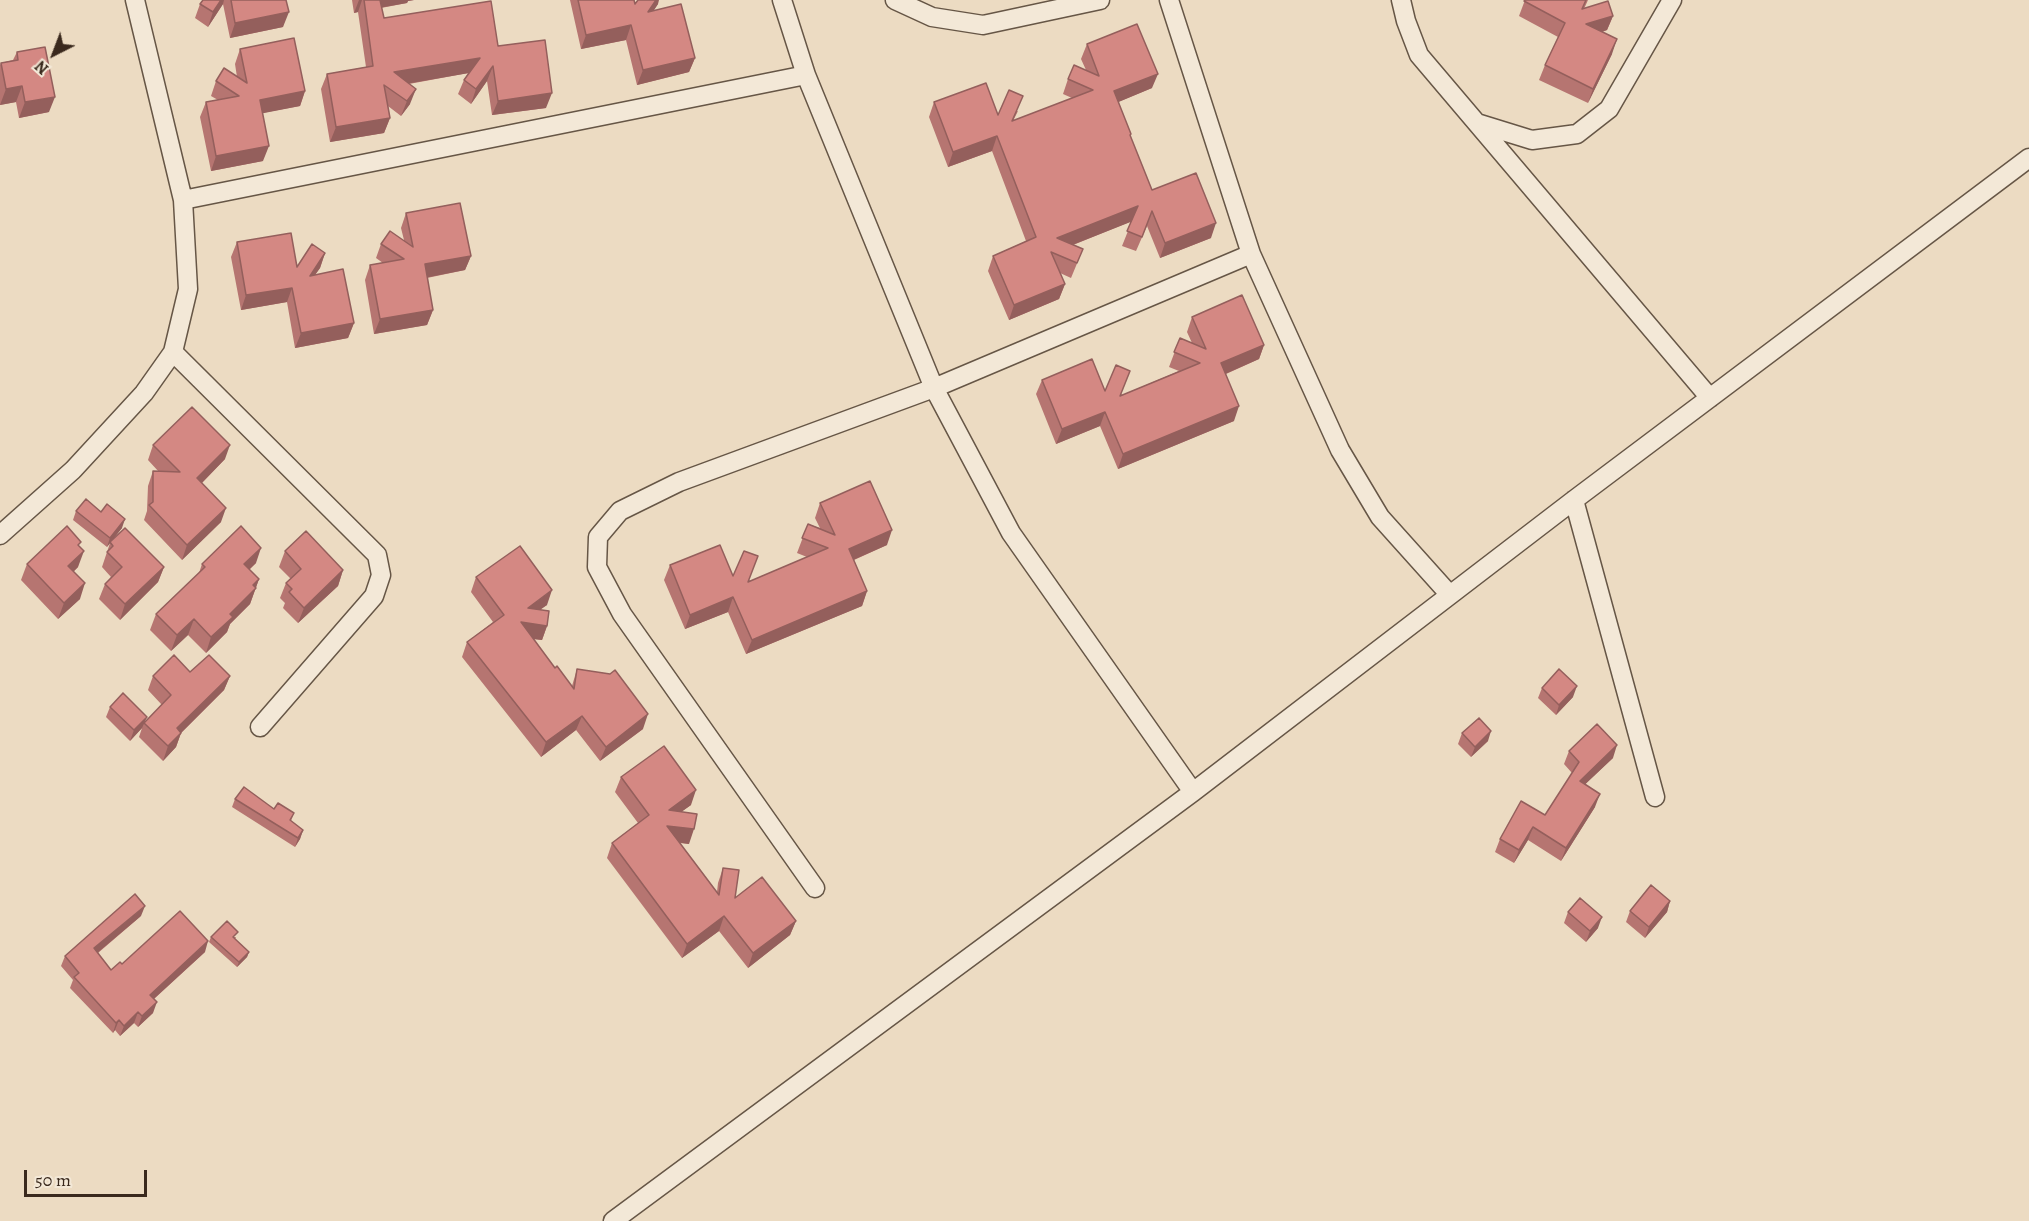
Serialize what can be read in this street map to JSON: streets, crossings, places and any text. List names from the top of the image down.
{
  "scale_bar": "50 m",
  "north": "bottom left"
}
